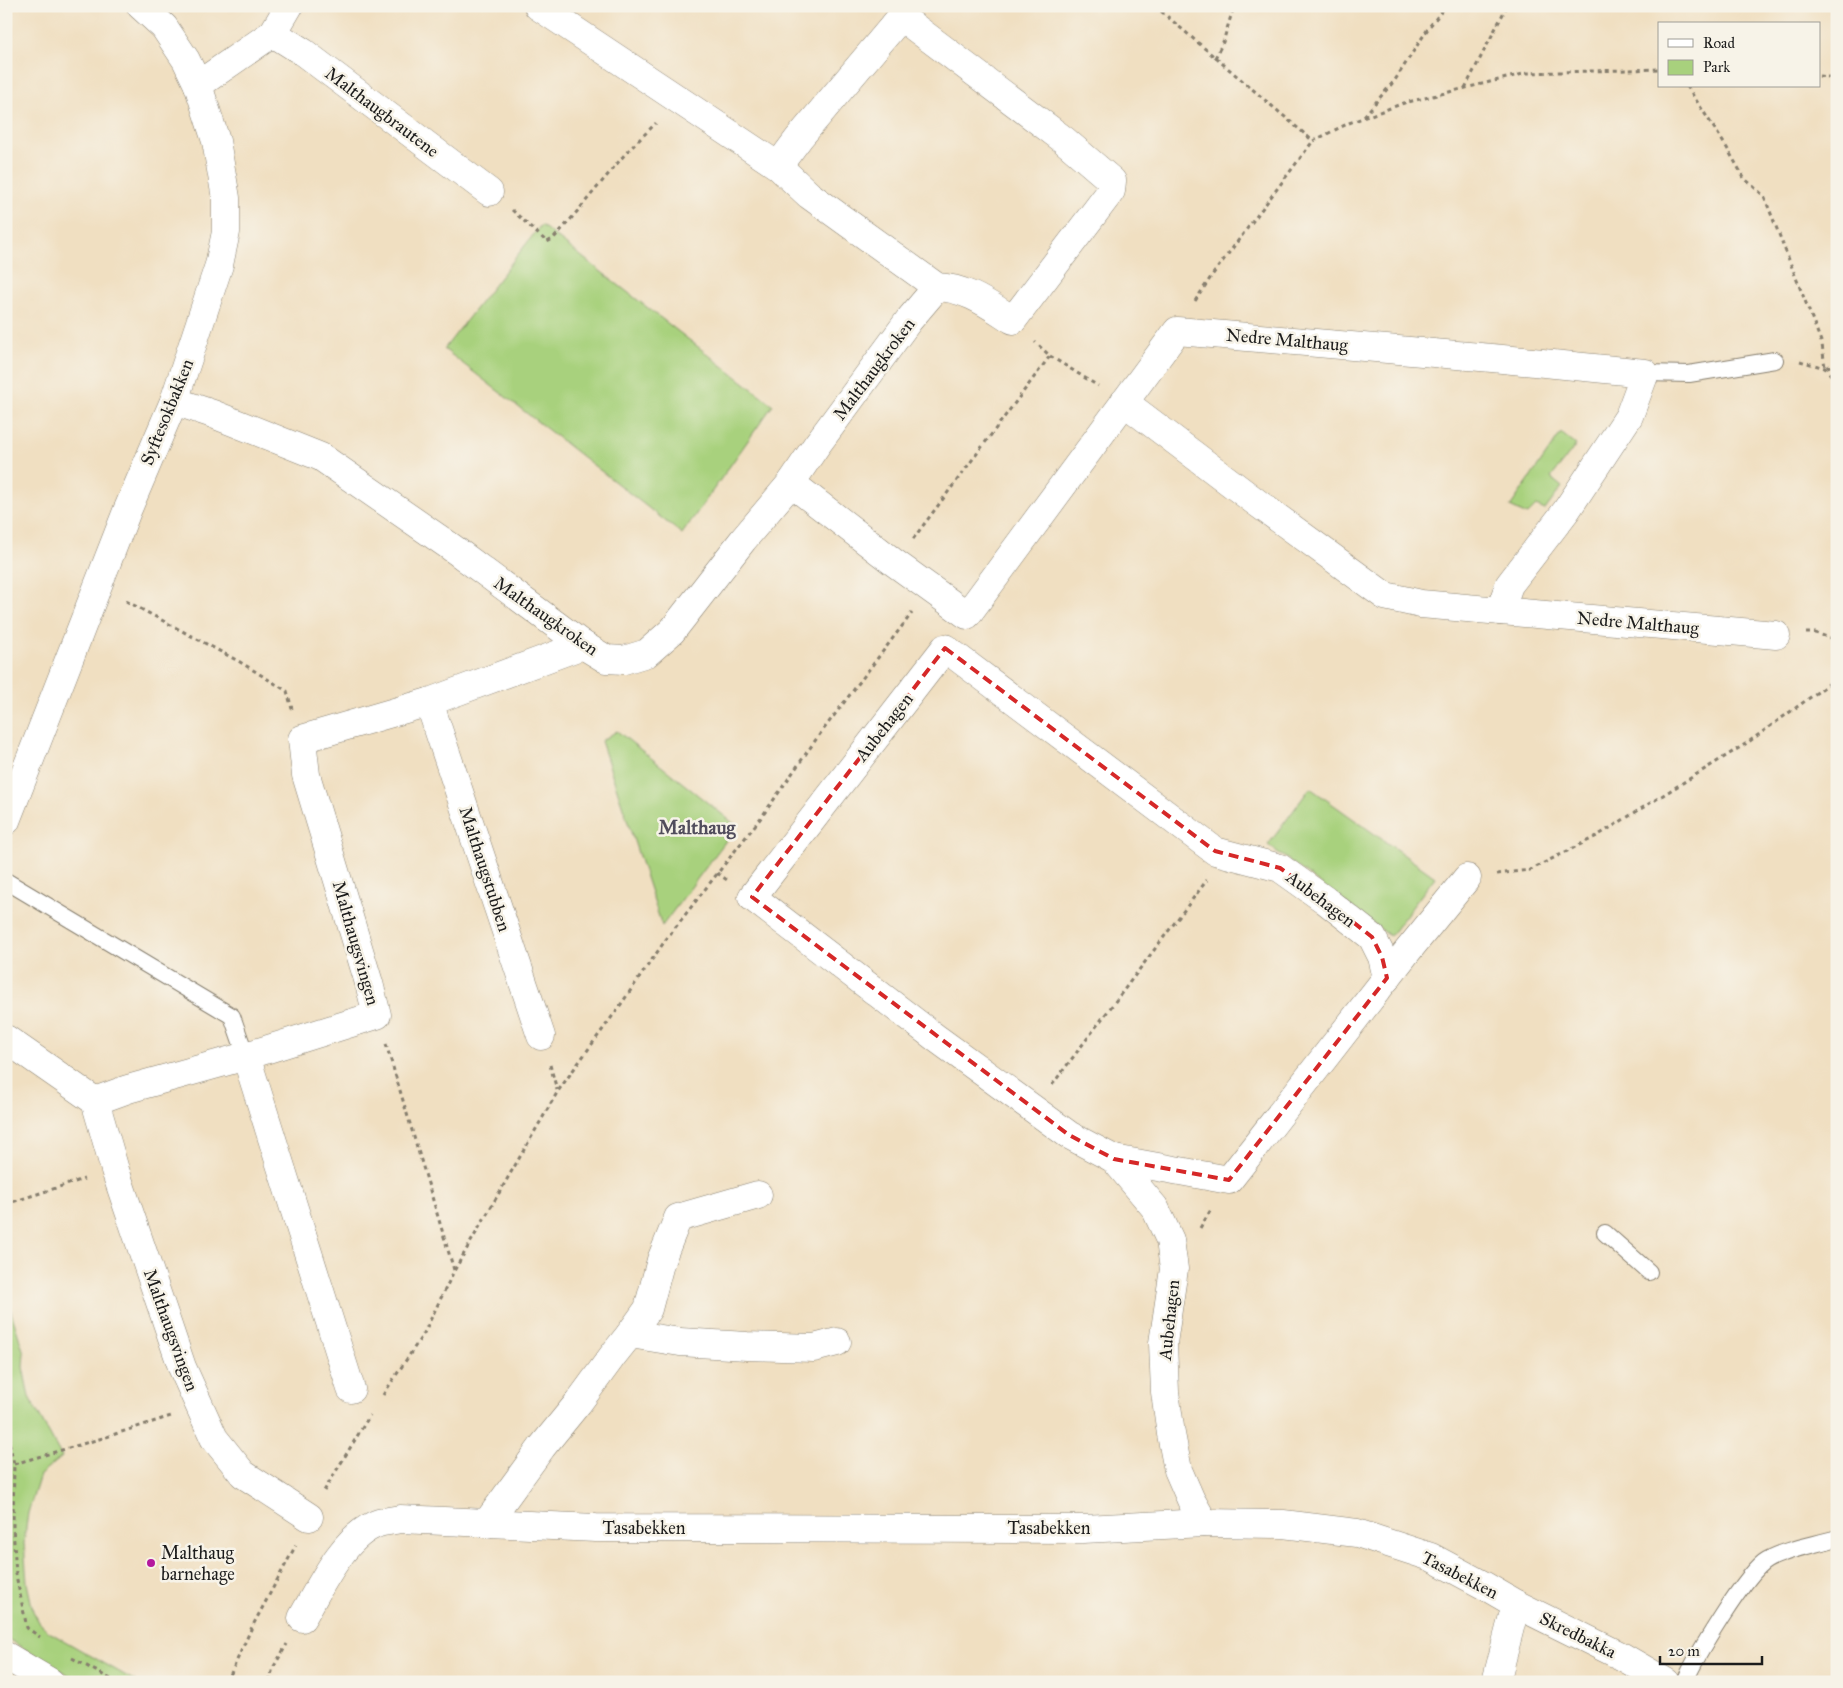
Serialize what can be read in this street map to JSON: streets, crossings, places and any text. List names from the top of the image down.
{
  "streets": {
    "street": [
      "Malthaugbrautene",
      "Nedre Malthaug",
      "Malthaugkroken",
      "Syftesokbakken",
      "Aubehagen",
      "Malthaugstubben",
      "Malthaugsvingen",
      "Tasabekken",
      "Skredbakka"
    ]
  },
  "crossings": [
    ["Malthaugkroken", "Syftesokbakken"],
    ["Aubehagen", "Tasabekken"],
    ["Tasabekken", "Skredbakka"]
  ],
  "districts": ["Malthaug"],
  "places": ["Malthaug barnehage"],
  "legend": ["Road", "Park"],
  "scale_bar": "20 m"
}
